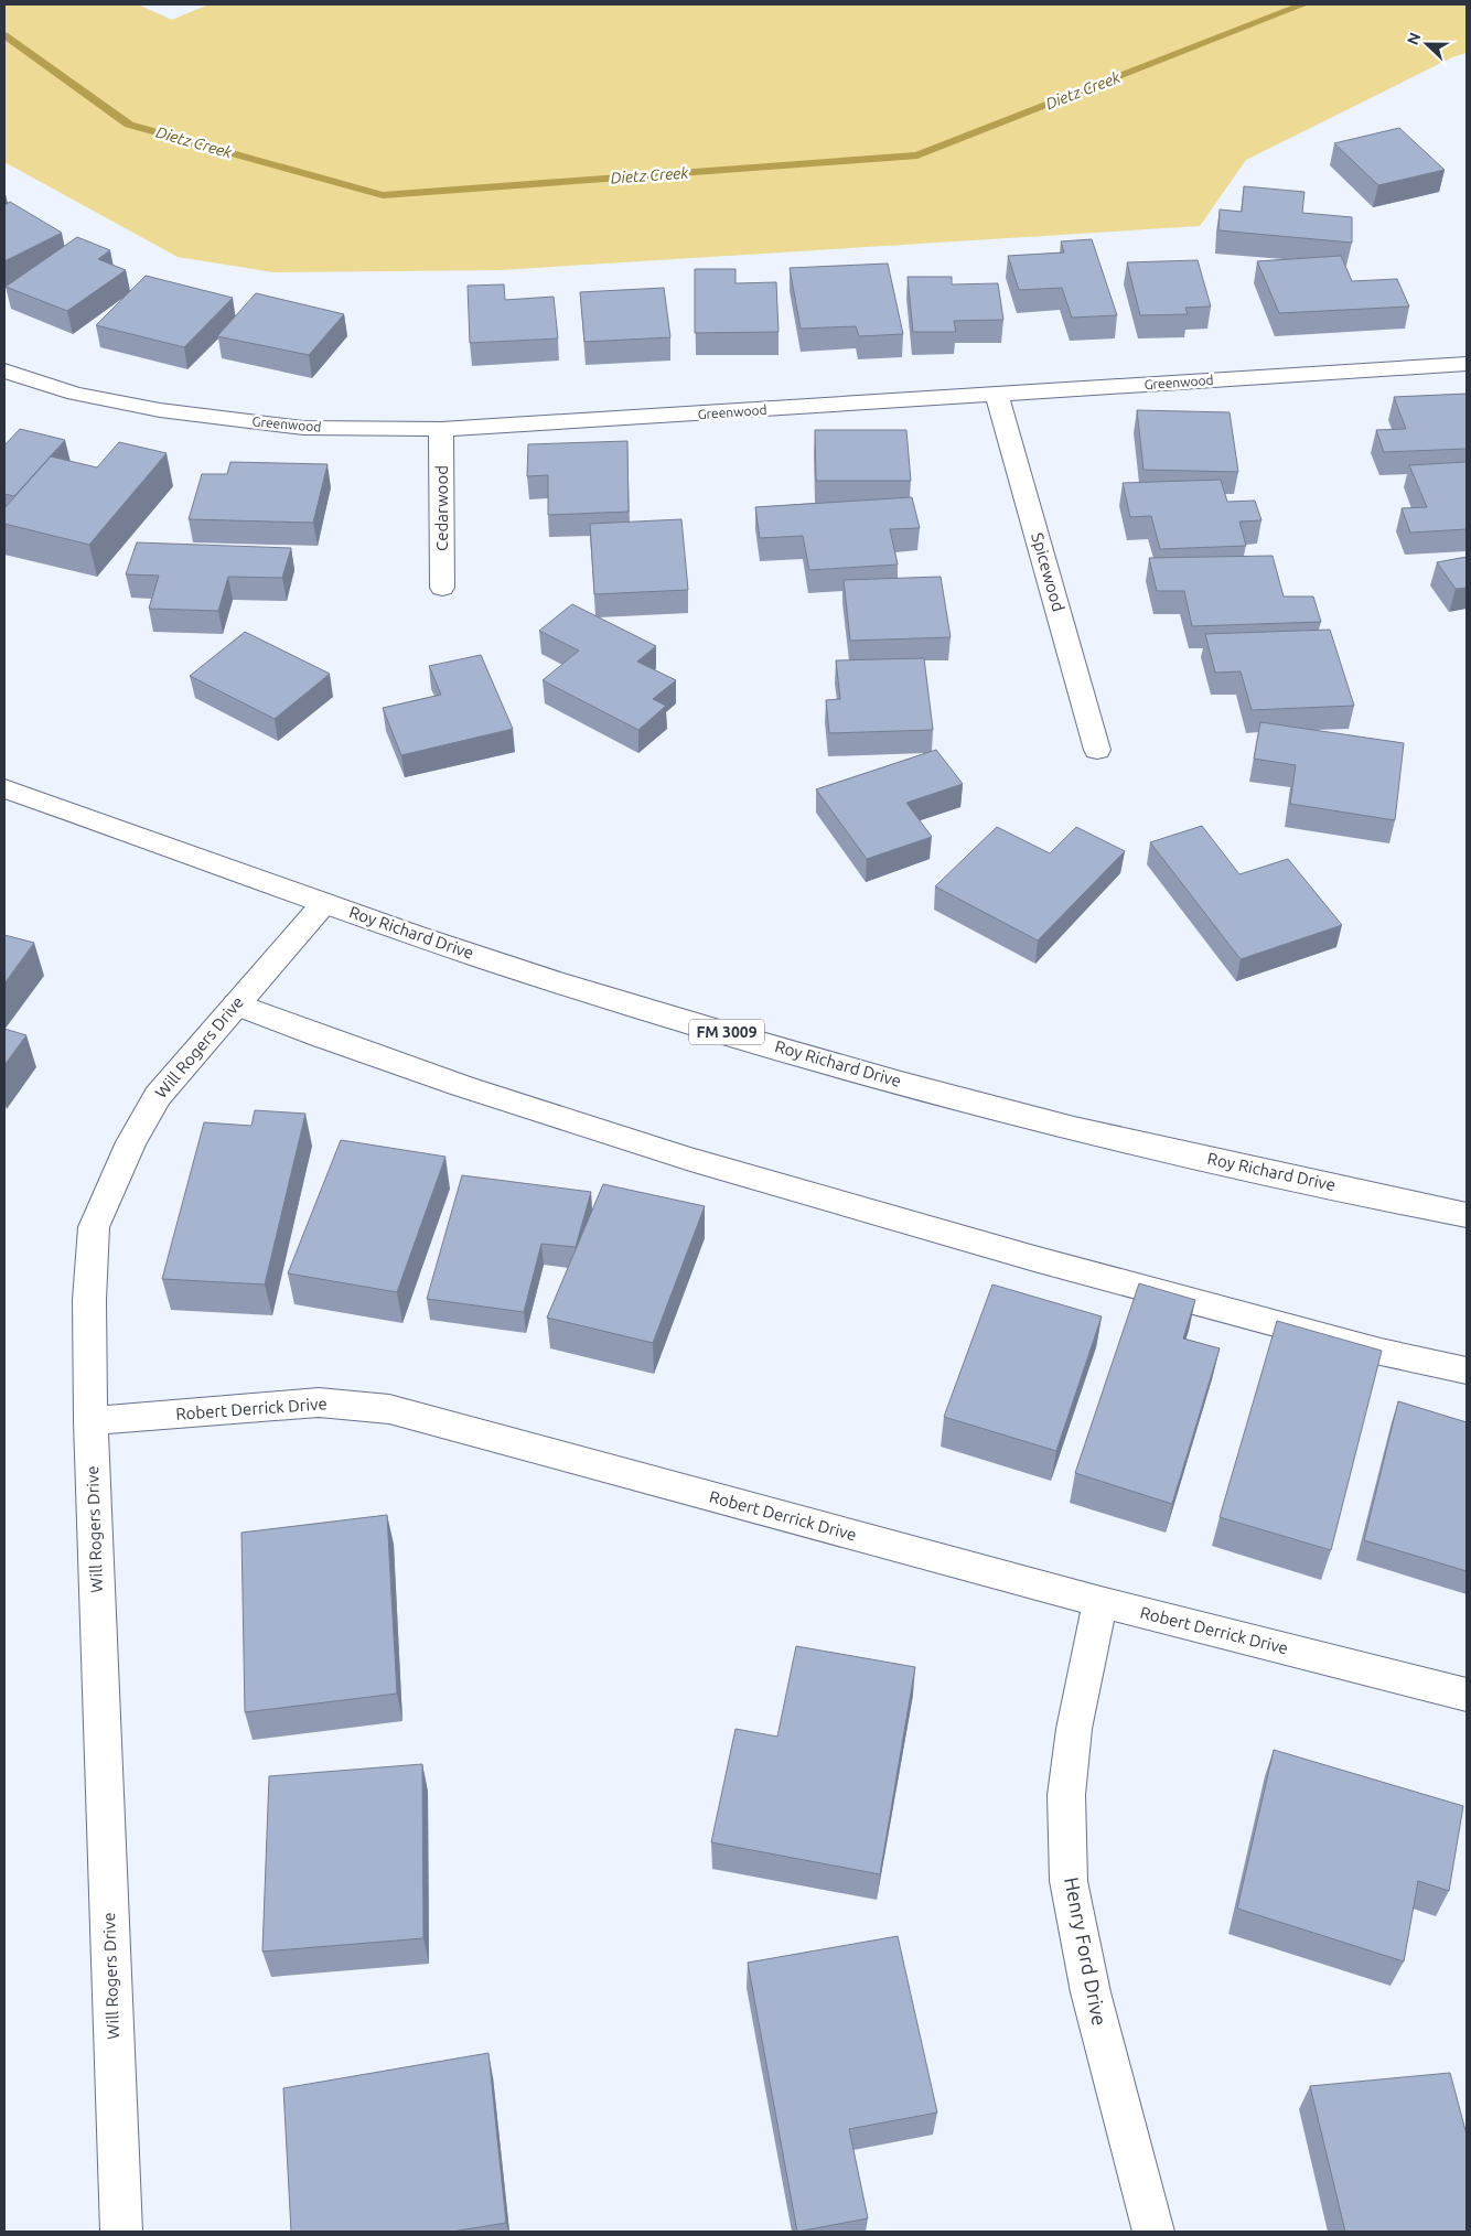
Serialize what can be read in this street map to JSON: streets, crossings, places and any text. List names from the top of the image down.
{
  "streets": {
    "street": [
      "Greenwood",
      "Cedarwood",
      "Spicewood",
      "Roy Richard Drive",
      "FM 3009",
      "Will Rogers Drive",
      "Robert Derrick Drive",
      "Henry Ford Drive"
    ]
  },
  "crossings": [
    ["Greenwood", "Cedarwood"],
    ["Greenwood", "Spicewood"],
    ["Roy Richard Drive", "Will Rogers Drive"],
    ["Will Rogers Drive", "Robert Derrick Drive"],
    ["Robert Derrick Drive", "Henry Ford Drive"]
  ],
  "water": ["Dietz Creek"],
  "north": "left"
}
